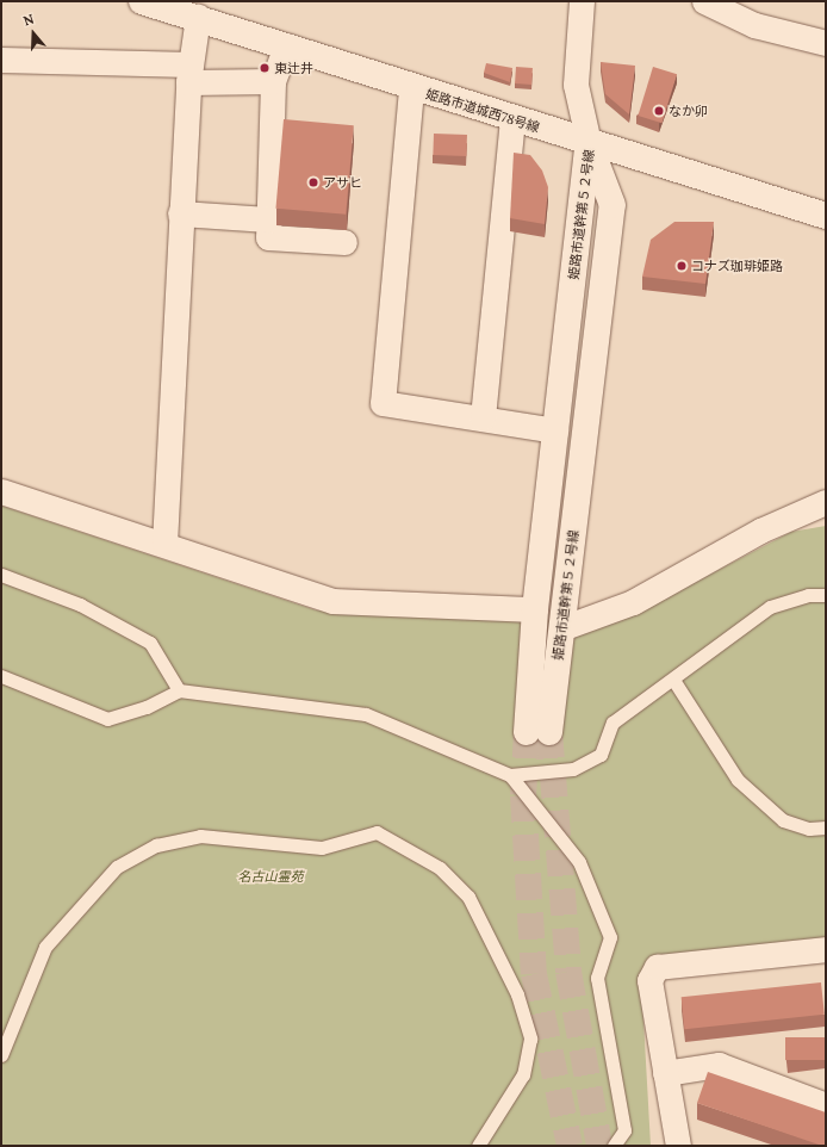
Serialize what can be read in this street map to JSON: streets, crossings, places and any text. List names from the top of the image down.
{
  "streets": {
    "street": ["姫路市道城西78号線", "姫路市道幹第５２号線"]
  },
  "crossings": [
    ["姫路市道城西78号線", "姫路市道幹第５２号線"]
  ],
  "parks": ["名古山霊苑"],
  "places": [
    "東辻井",
    "なか卯",
    "アサヒ",
    "コナズ珈琲姫路"
  ],
  "north": "top"
}
